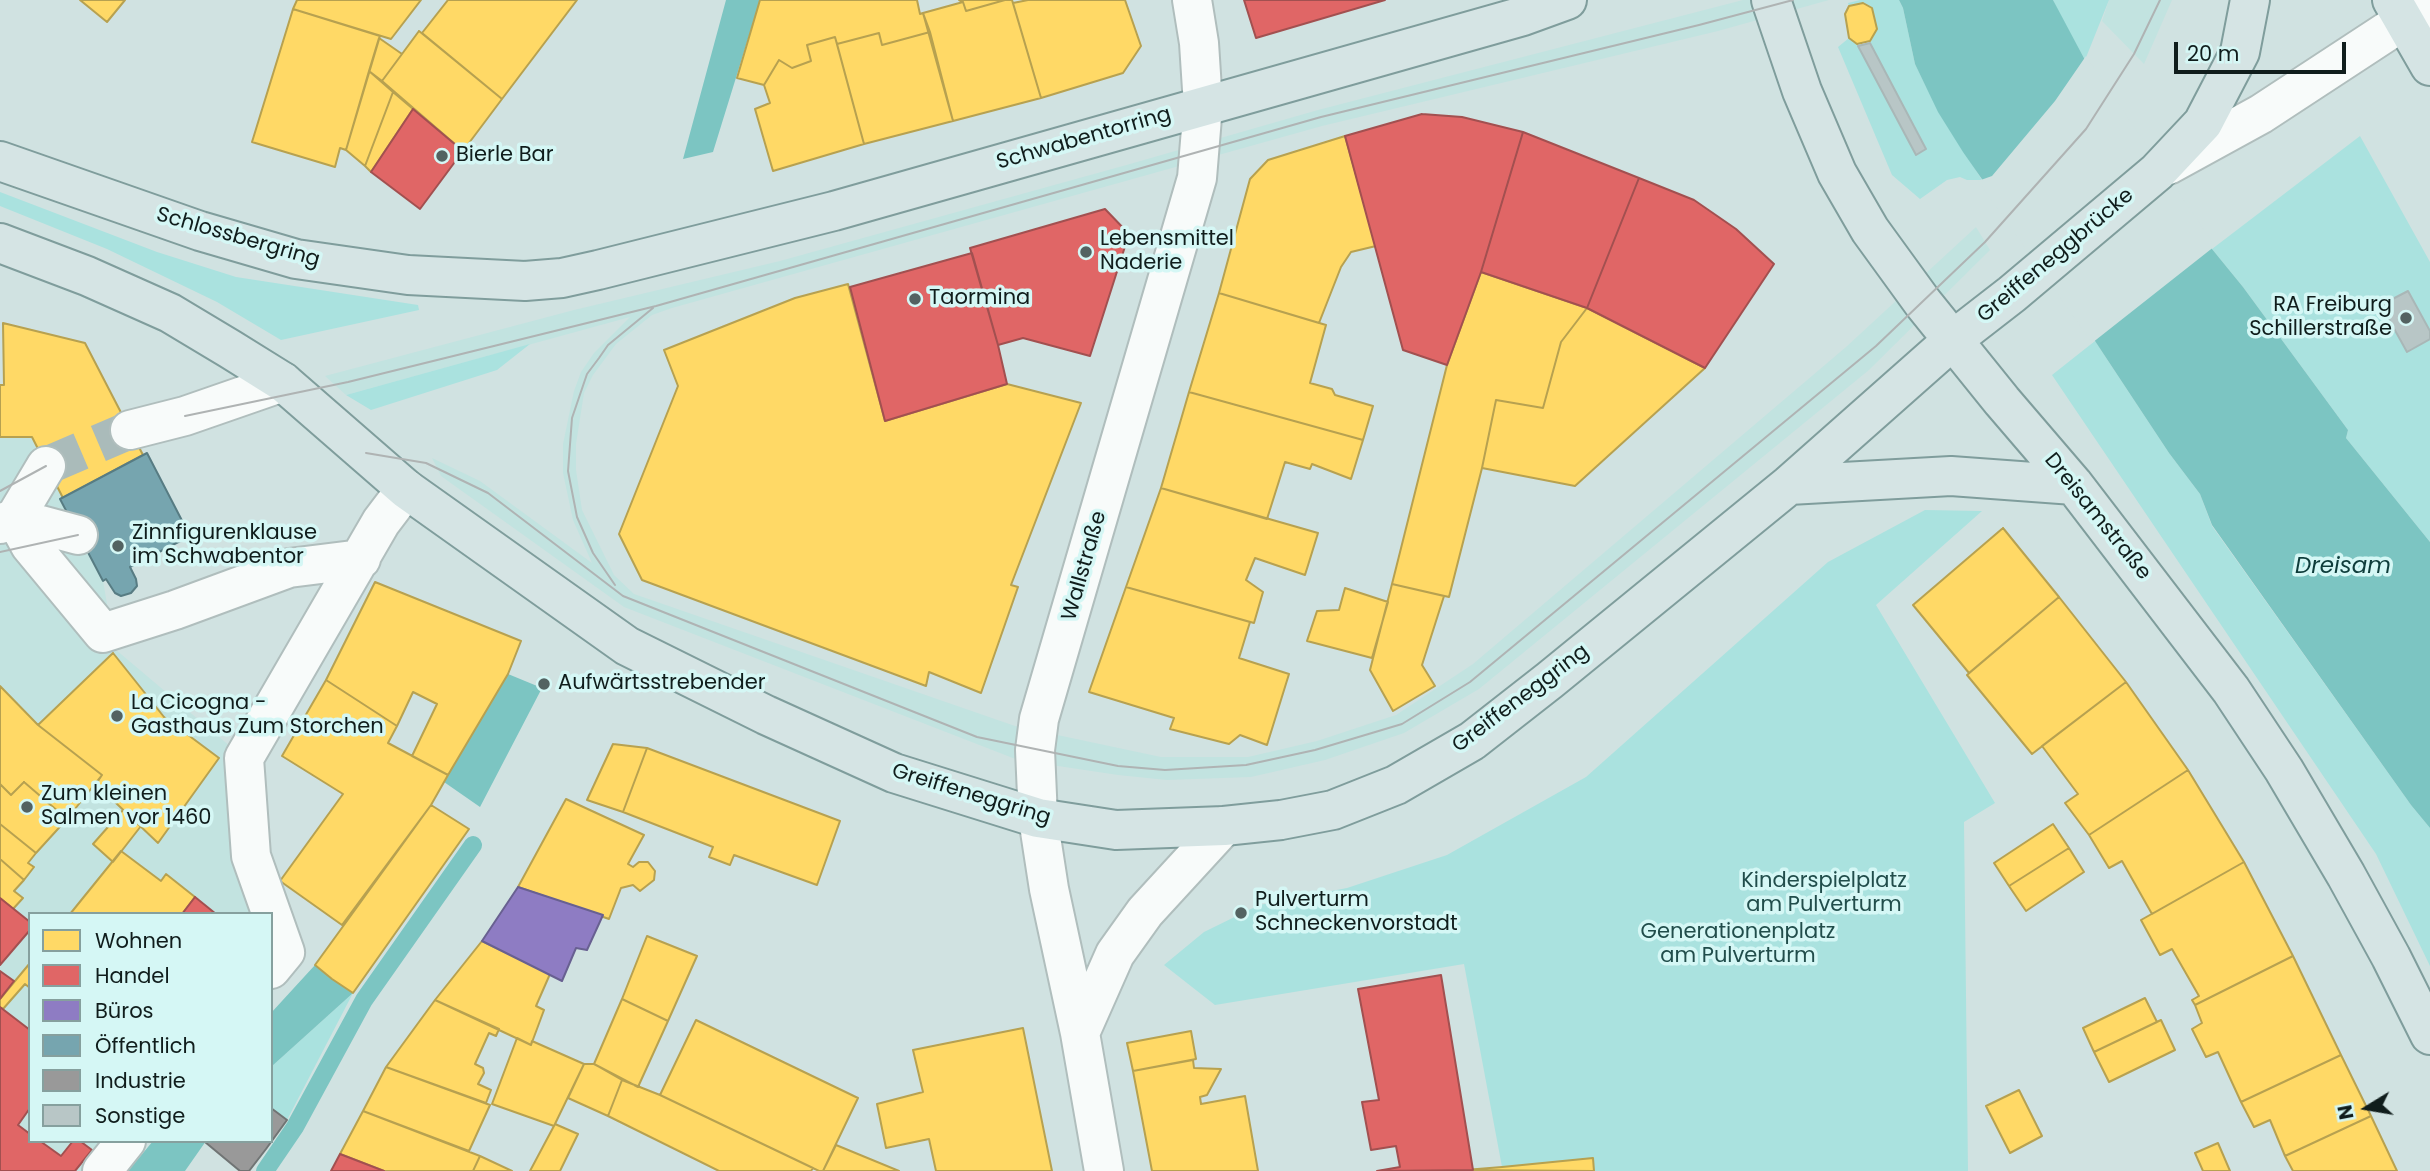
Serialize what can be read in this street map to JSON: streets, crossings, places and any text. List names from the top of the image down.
{
  "streets": {
    "main road": [
      "Schwabentorring",
      "Schlossbergring",
      "Greiffeneggbrücke",
      "Dreisamstraße",
      "Greiffeneggring"
    ],
    "street": ["Wallstraße"]
  },
  "crossings": [
    ["Schwabentorring", "Schlossbergring"],
    ["Schwabentorring", "Wallstraße"],
    ["Greiffeneggbrücke", "Dreisamstraße"],
    ["Greiffeneggbrücke", "Greiffeneggring"],
    ["Dreisamstraße", "Greiffeneggring"],
    ["Wallstraße", "Greiffeneggring"]
  ],
  "water": ["Dreisam"],
  "parks": ["Kinderspielplatz am Pulverturm", "Generationenplatz am Pulverturm"],
  "places": [
    "Bierle Bar",
    "Lebensmittel Naderie",
    "Taormina",
    "RA Freiburg Schillerstraße",
    "Zinnfigurenklause im Schwabentor",
    "Aufwärtsstrebender",
    "La Cicogna - Gasthaus Zum Storchen",
    "Zum kleinen Salmen vor 1460",
    "Pulverturm Schneckenvorstadt"
  ],
  "legend": [
    "Wohnen",
    "Handel",
    "Büros",
    "Öffentlich",
    "Industrie",
    "Sonstige"
  ],
  "scale_bar": "20 m",
  "north": "left"
}
